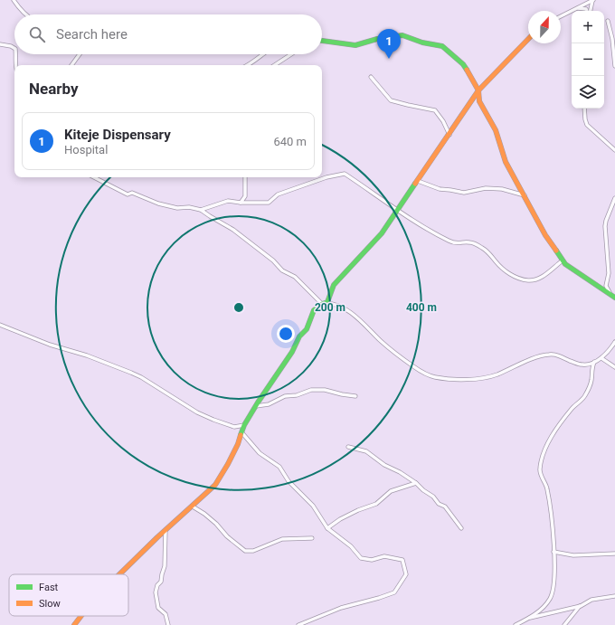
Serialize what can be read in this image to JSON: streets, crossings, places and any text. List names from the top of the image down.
{
  "legend": ["Fast", "Slow"],
  "north": "top",
  "page": {
    "map_buttons": ["+", "−"],
    "search": "Search here",
    "pins": "1",
    "heading": "Nearby",
    "list": [
      {
        "mark": "1",
        "name": "Kiteje Dispensary",
        "note": "Hospital",
        "value": "640 m"
      }
    ]
  },
  "rings": ["200 m", "400 m"]
}
